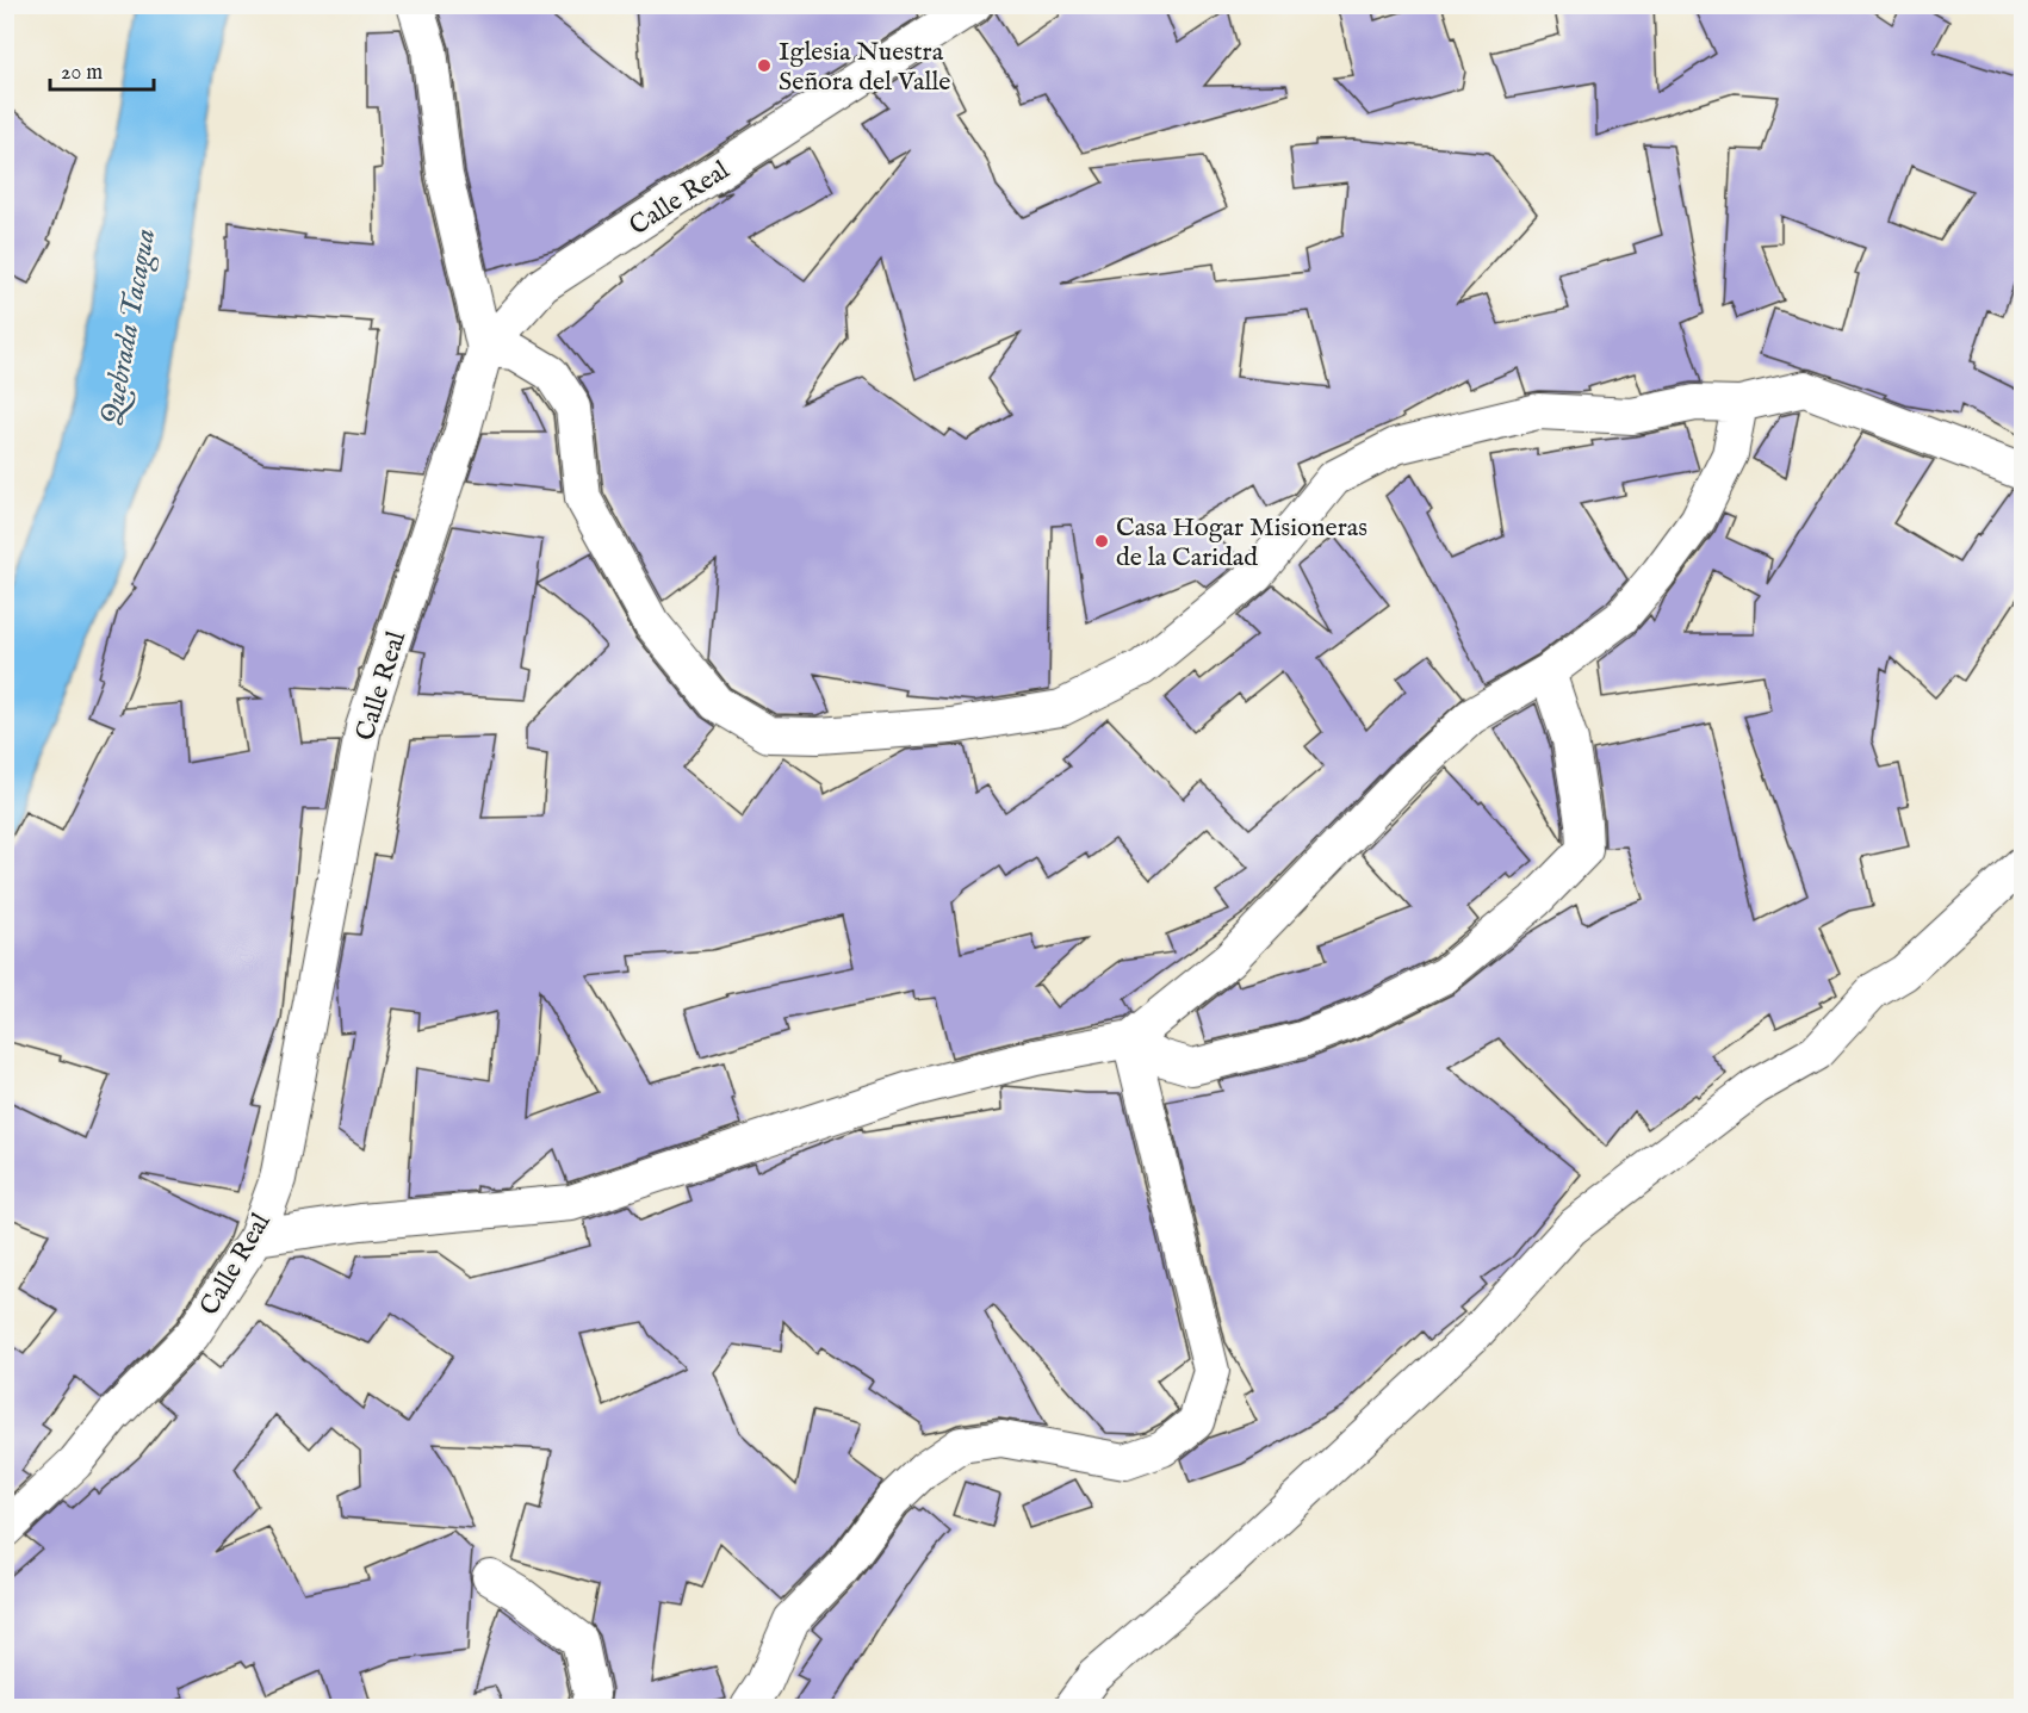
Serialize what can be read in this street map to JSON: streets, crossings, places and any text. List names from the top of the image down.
{
  "streets": {
    "street": ["Calle Real"]
  },
  "water": ["Quebrada Tacagua"],
  "places": ["Iglesia Nuestra Señora del Valle", "Casa Hogar Misioneras de la Caridad"],
  "scale_bar": "20 m"
}
